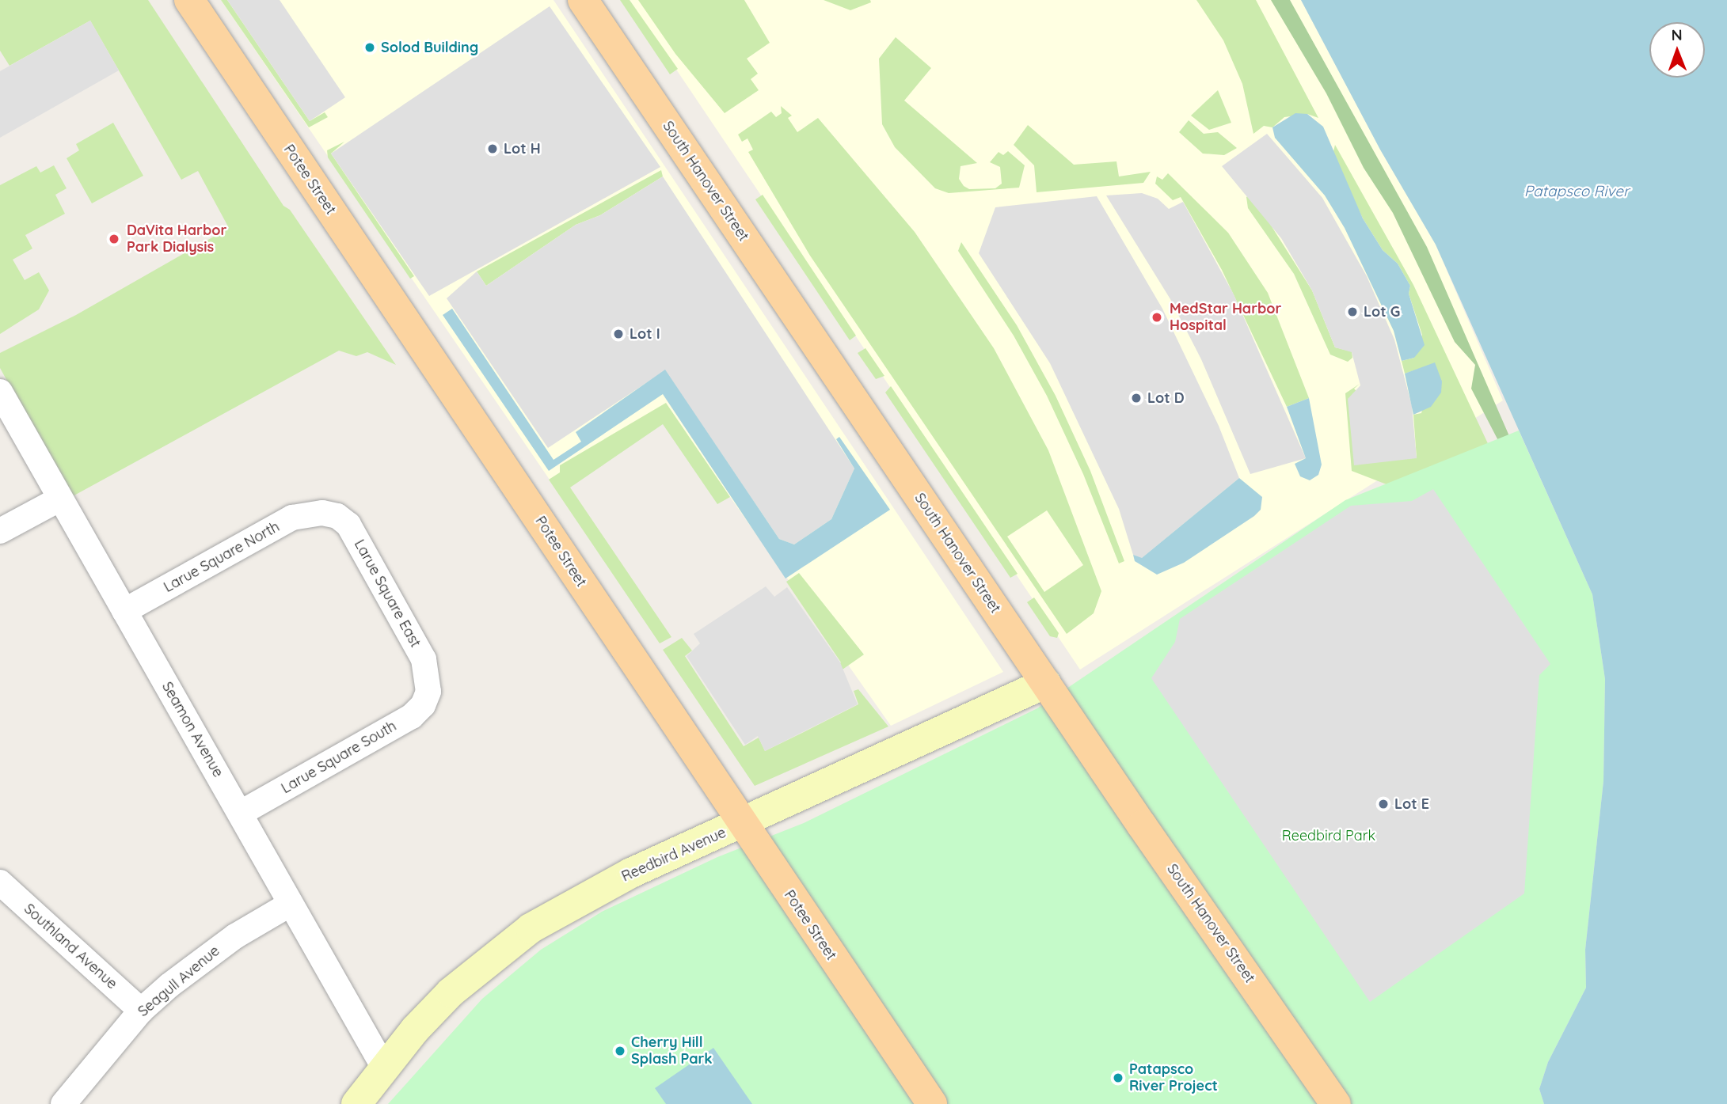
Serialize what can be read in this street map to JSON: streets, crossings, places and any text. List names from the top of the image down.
{
  "streets": {
    "main road": ["Potee Street", "South Hanover Street"],
    "street": [
      "Larue Square North",
      "Larue Square East",
      "Seamon Avenue",
      "Larue Square South",
      "Reedbird Avenue",
      "Southland Avenue",
      "Seagull Avenue"
    ]
  },
  "crossings": [
    ["Potee Street", "Reedbird Avenue"],
    ["South Hanover Street", "Reedbird Avenue"],
    ["Larue Square North", "Larue Square East"],
    ["Larue Square North", "Seamon Avenue"],
    ["Larue Square East", "Larue Square South"],
    ["Seamon Avenue", "Larue Square South"],
    ["Seamon Avenue", "Reedbird Avenue"],
    ["Seamon Avenue", "Seagull Avenue"],
    ["Southland Avenue", "Seagull Avenue"]
  ],
  "water": ["Patapsco River"],
  "parks": ["Reedbird Park"],
  "places": [
    "Solod Building",
    "Lot H",
    "DaVita Harbor Park Dialysis",
    "Lot G",
    "MedStar Harbor Hospital",
    "Lot I",
    "Lot D",
    "Lot E",
    "Cherry Hill Splash Park",
    "Patapsco River Project"
  ],
  "north": "top"
}
